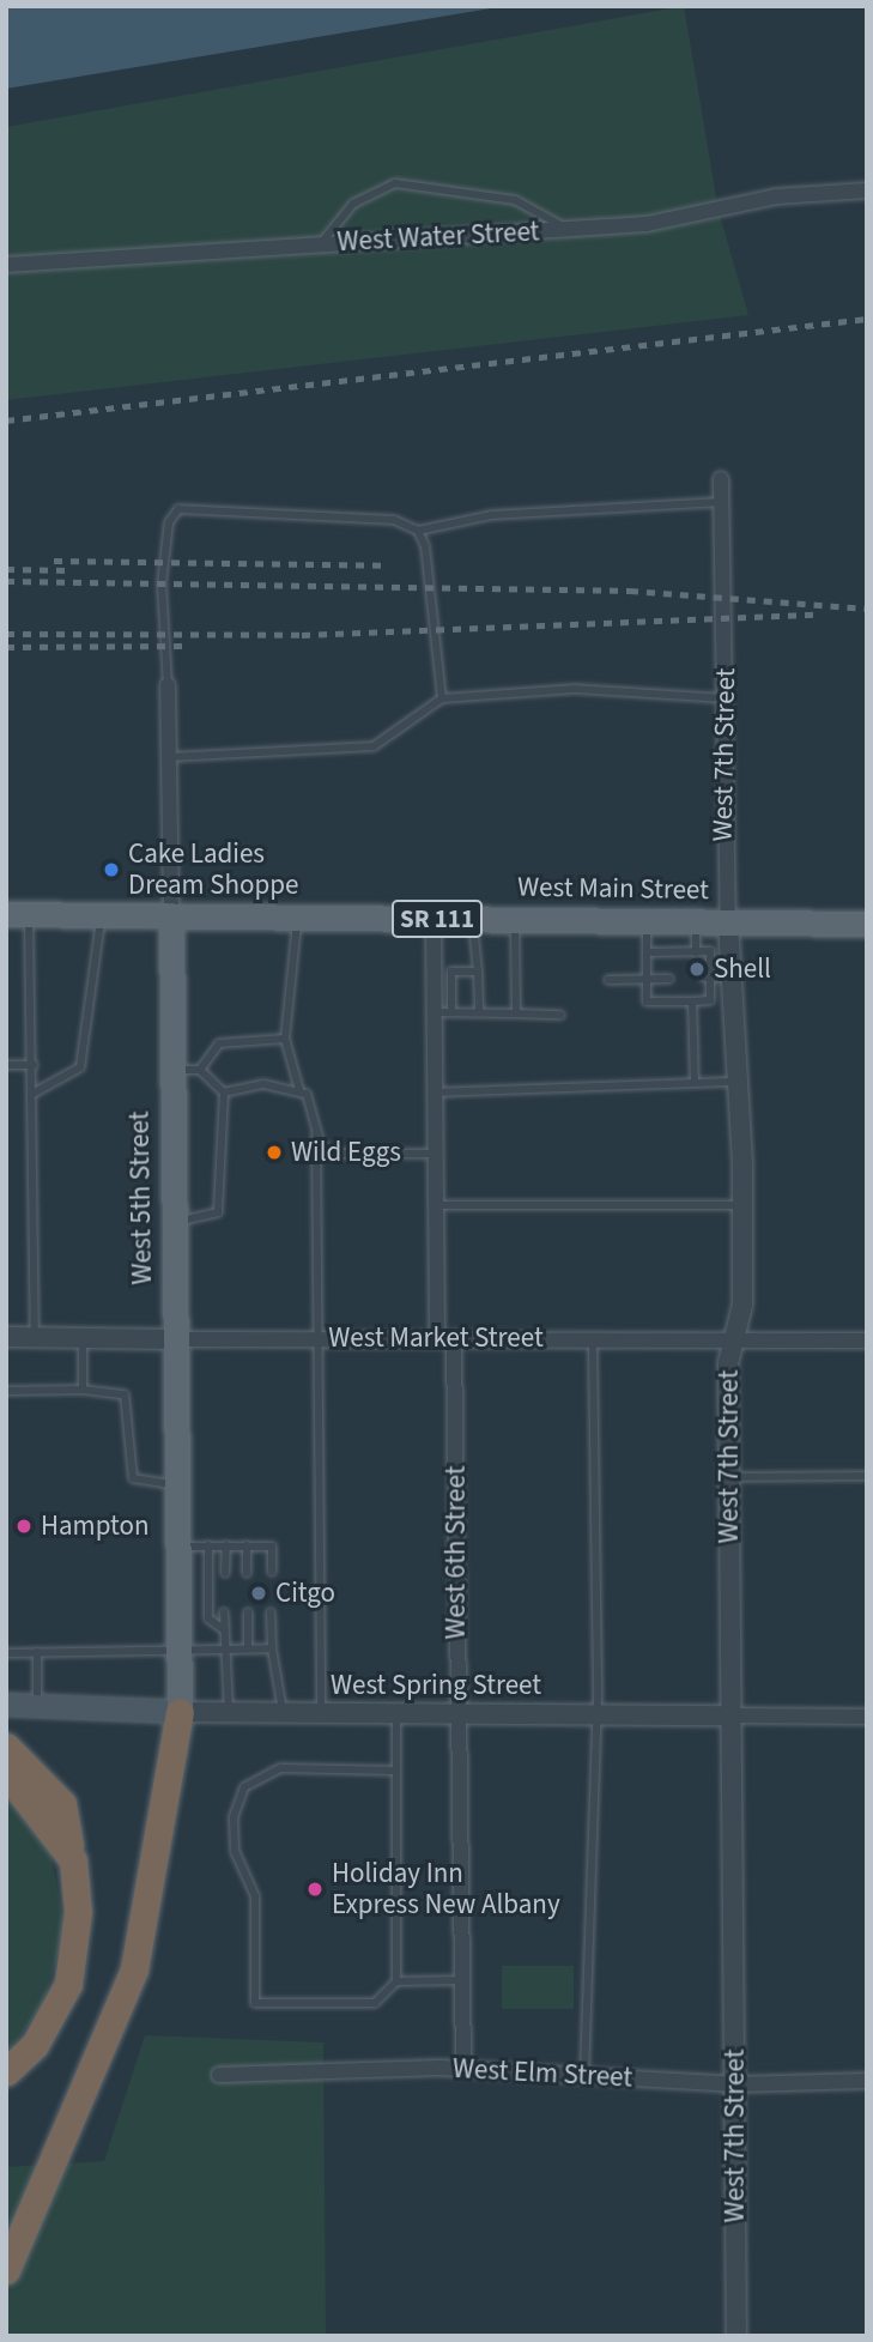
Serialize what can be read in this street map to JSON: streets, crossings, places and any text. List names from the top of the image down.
{
  "streets": {
    "main road": [
      "West Main Street",
      "SR 111",
      "West 5th Street",
      "West Spring Street"
    ],
    "street": [
      "West Water Street",
      "West 7th Street",
      "West Market Street",
      "West 6th Street",
      "West Elm Street"
    ]
  },
  "crossings": [
    ["West 7th Street", "West Main Street"],
    ["West 7th Street", "West Market Street"],
    ["West 7th Street", "West Spring Street"],
    ["West 7th Street", "West Elm Street"],
    ["West Main Street", "West 5th Street"],
    ["West 5th Street", "West Market Street"],
    ["West 5th Street", "West Spring Street"],
    ["West Market Street", "West 6th Street"],
    ["West 6th Street", "West Spring Street"],
    ["West 6th Street", "West Elm Street"]
  ],
  "places": [
    "Cake Ladies Dream Shoppe",
    "Shell",
    "Wild Eggs",
    "Hampton",
    "Citgo",
    "Holiday Inn Express New Albany"
  ]
}
